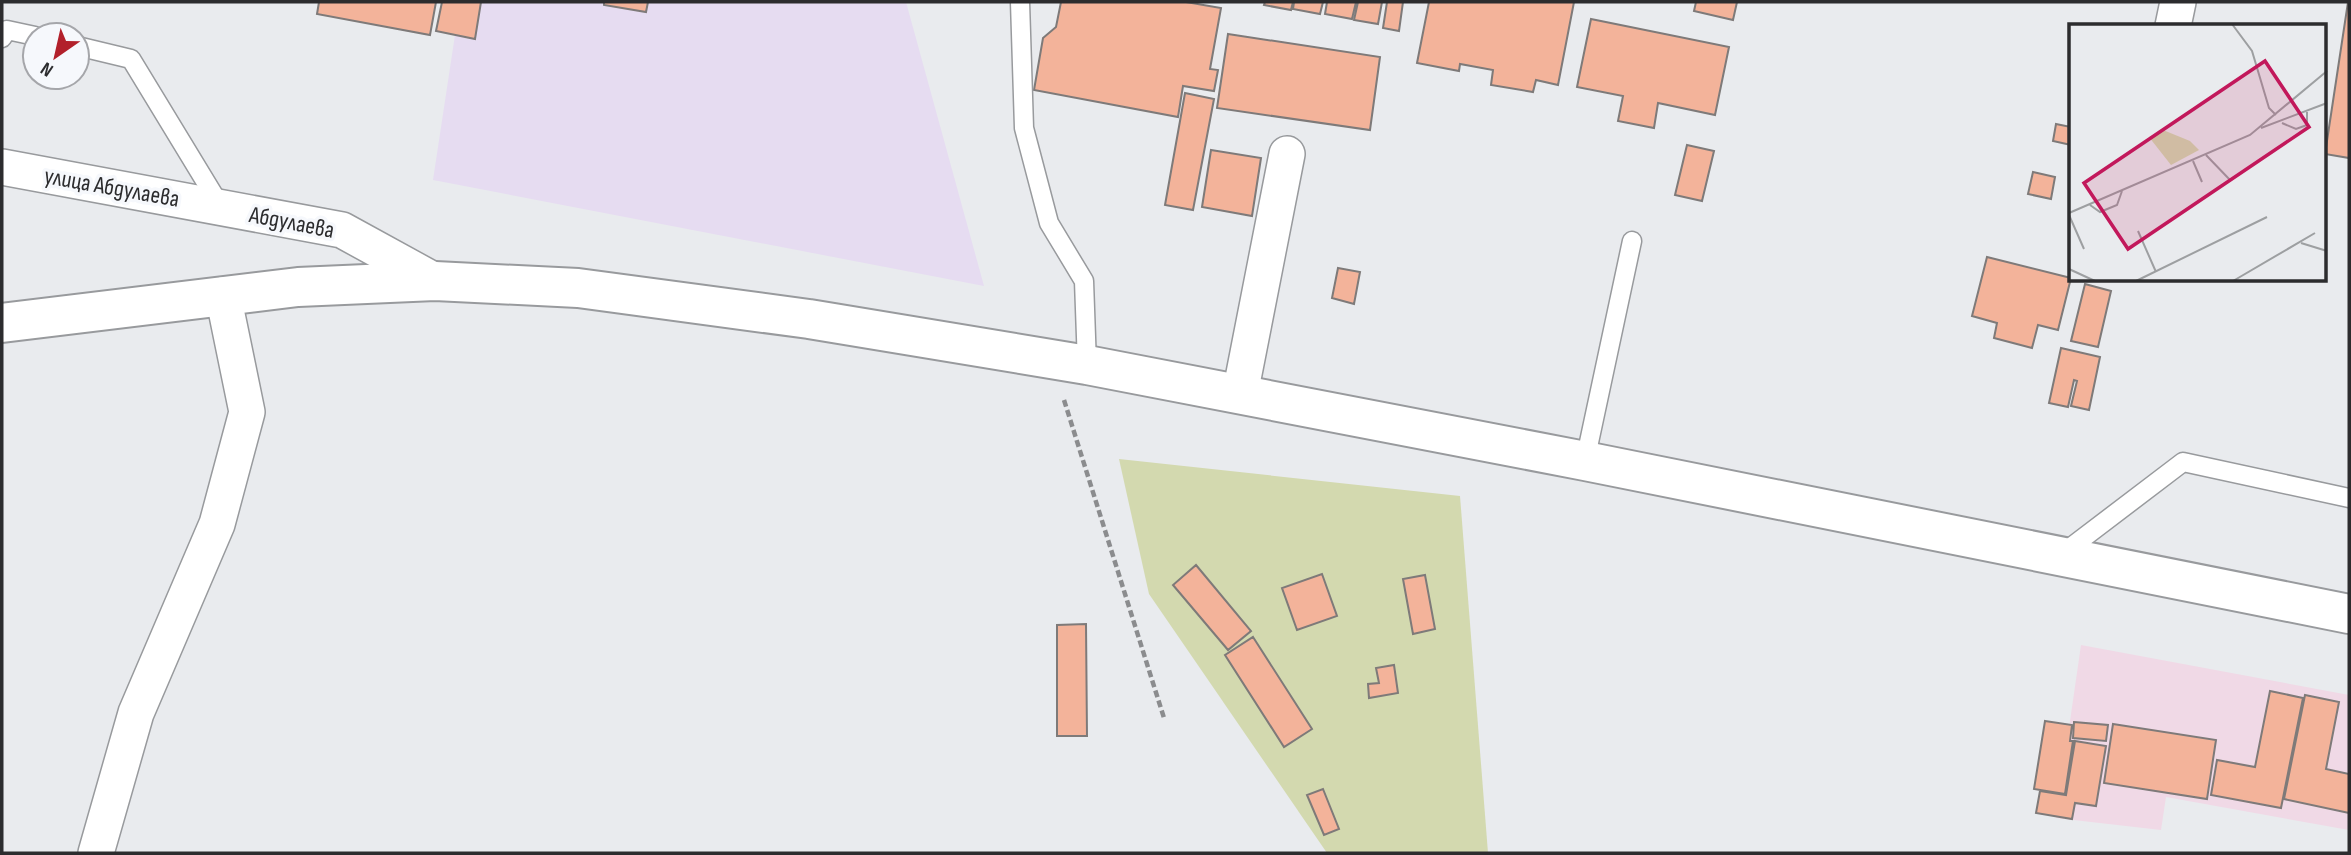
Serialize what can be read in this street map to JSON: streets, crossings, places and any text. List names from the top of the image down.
{
  "streets": {
    "street": ["улица Абдулаева", "Абдулаева"]
  },
  "crossings": [
    ["улица Абдулаева", "Абдулаева"]
  ],
  "north": "bottom left"
}
